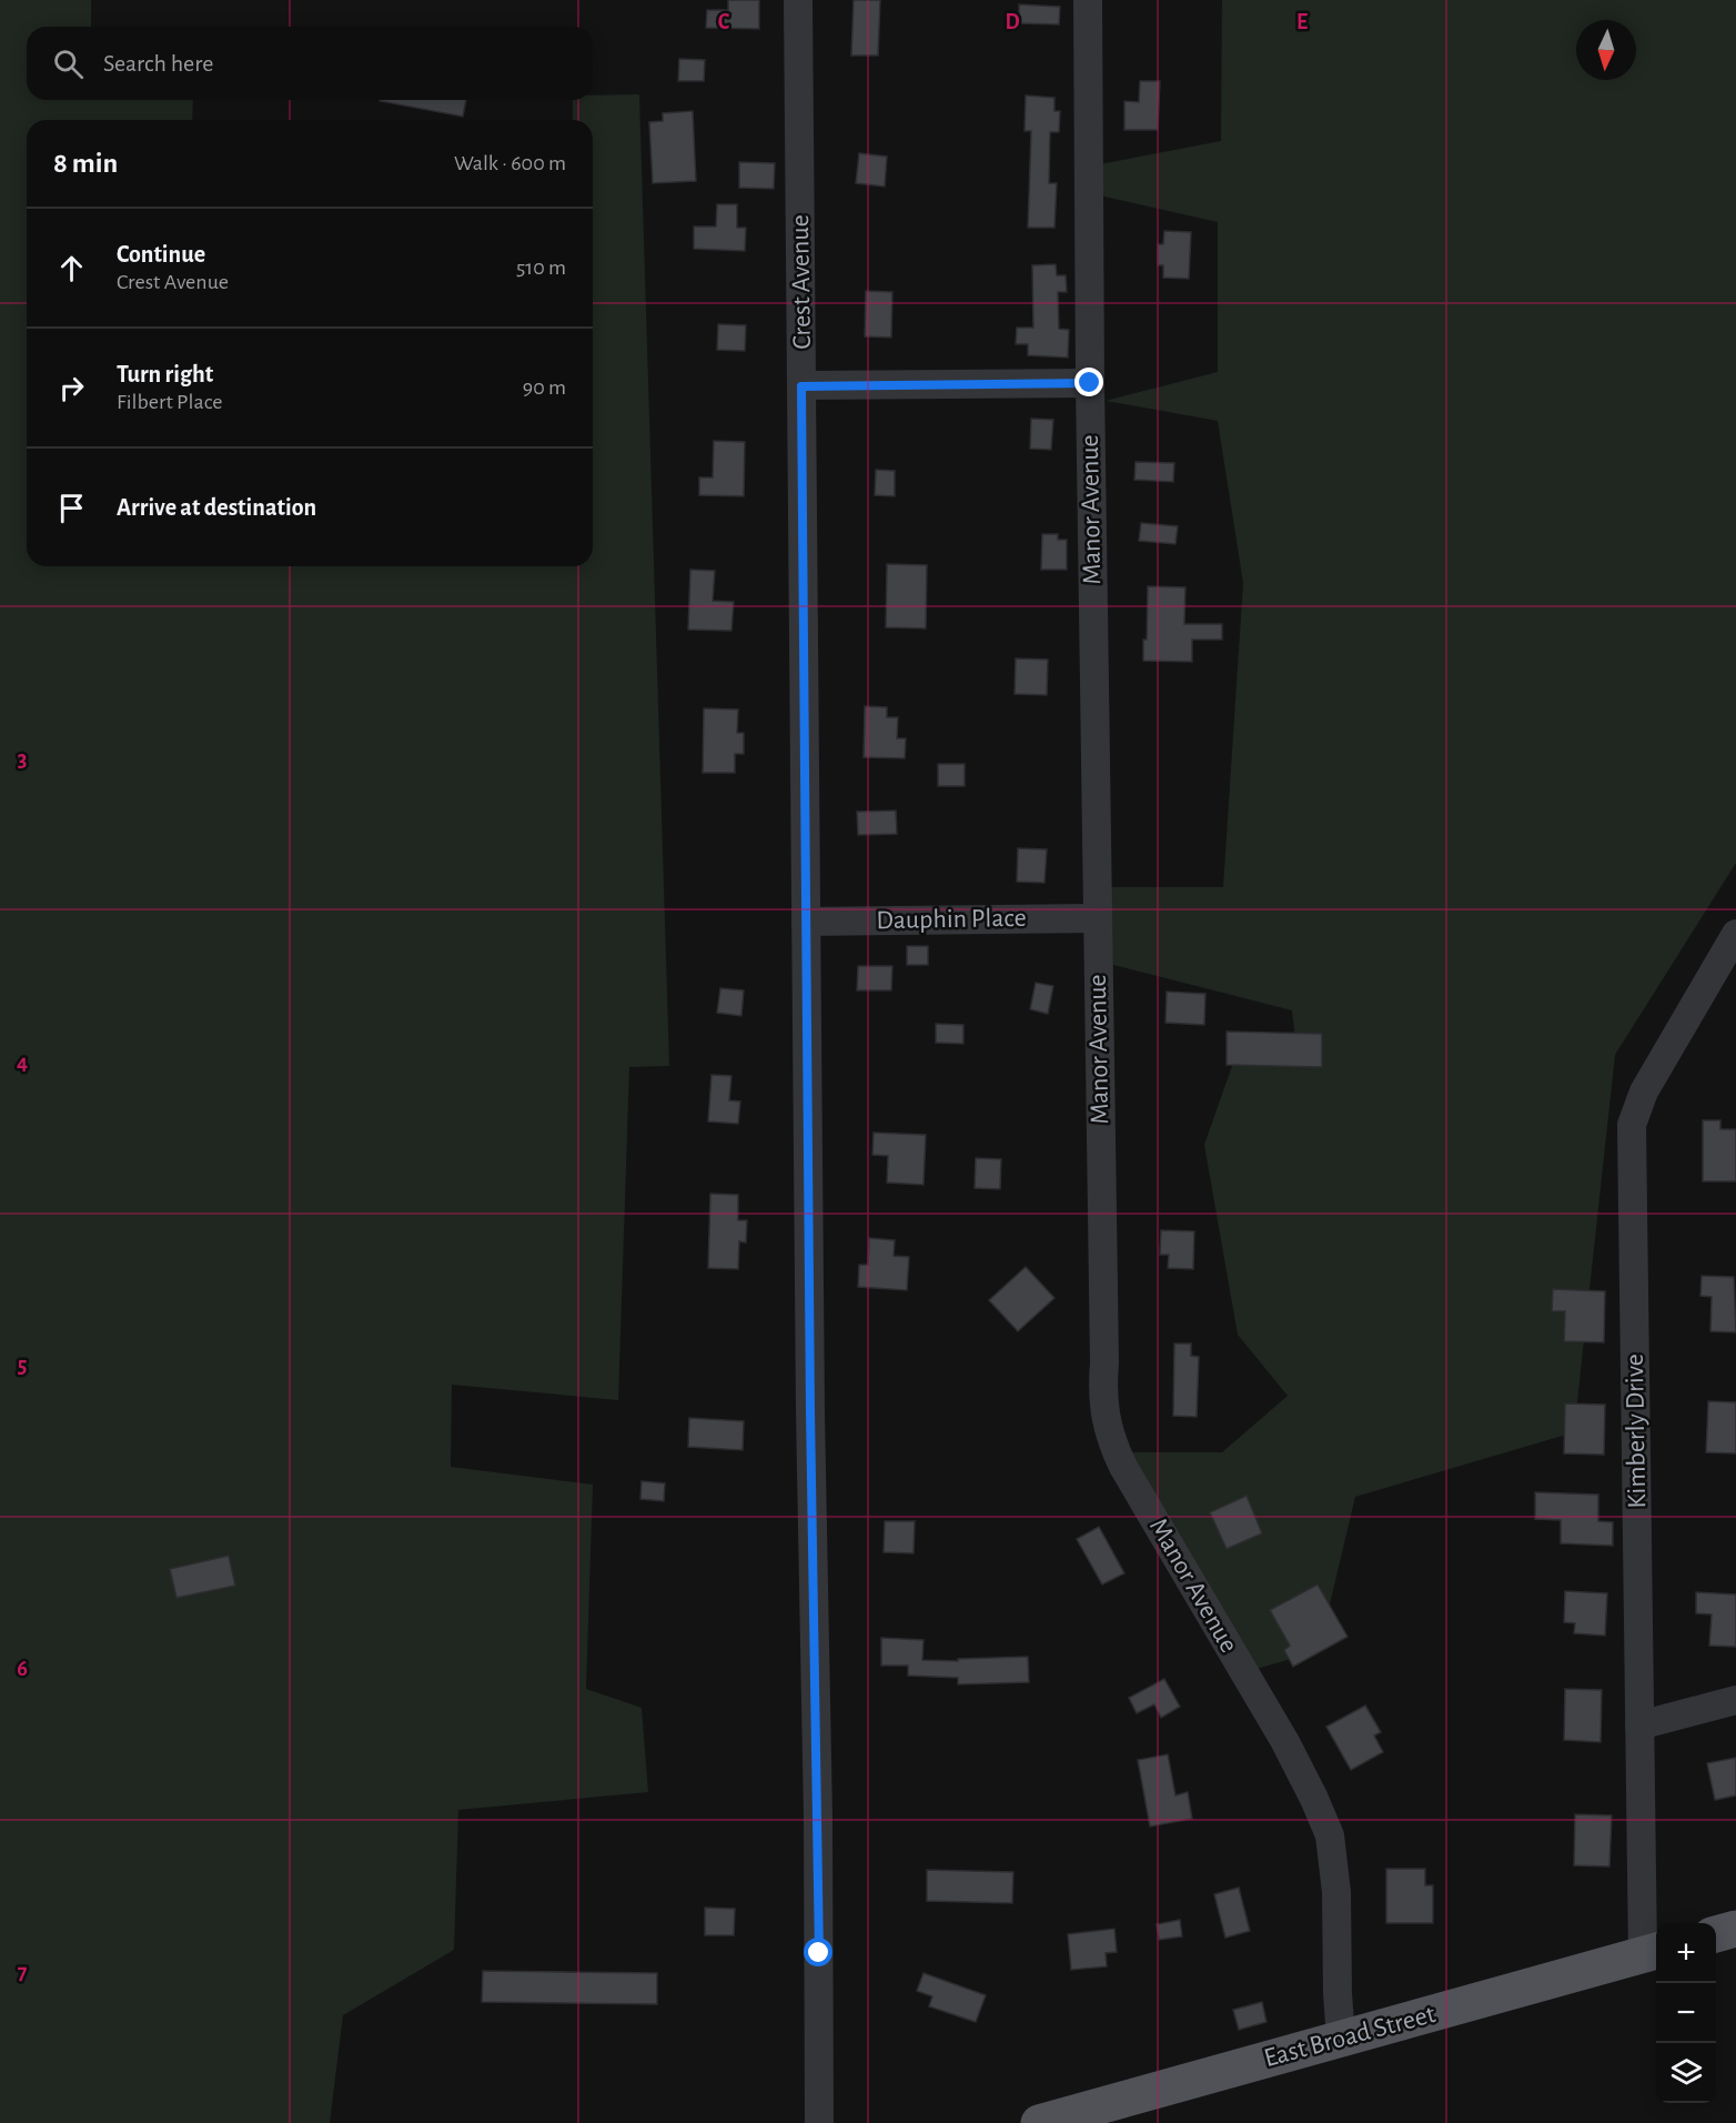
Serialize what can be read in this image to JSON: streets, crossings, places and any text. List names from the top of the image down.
{
  "streets": {
    "main road": ["East Broad Street"],
    "street": [
      "Crest Avenue",
      "Manor Avenue",
      "Dauphin Place",
      "Kimberly Drive"
    ]
  },
  "crossings": [
    ["Crest Avenue", "Dauphin Place"],
    ["Manor Avenue", "Dauphin Place"],
    ["Manor Avenue", "East Broad Street"],
    ["Kimberly Drive", "East Broad Street"]
  ],
  "north": "bottom",
  "page": {
    "search": "Search here",
    "heading": ["8 min", "Walk · 600 m"],
    "list": [
      ["Continue", "Crest Avenue", "510 m"],
      ["Turn right", "Filbert Place", "90 m"],
      "Arrive at destination"
    ],
    "map_buttons": ["+", "−"]
  },
  "grid": {
    "columns": ["C", "D", "E"],
    "rows": [
      "3",
      "4",
      "5",
      "6",
      "7"
    ]
  }
}
